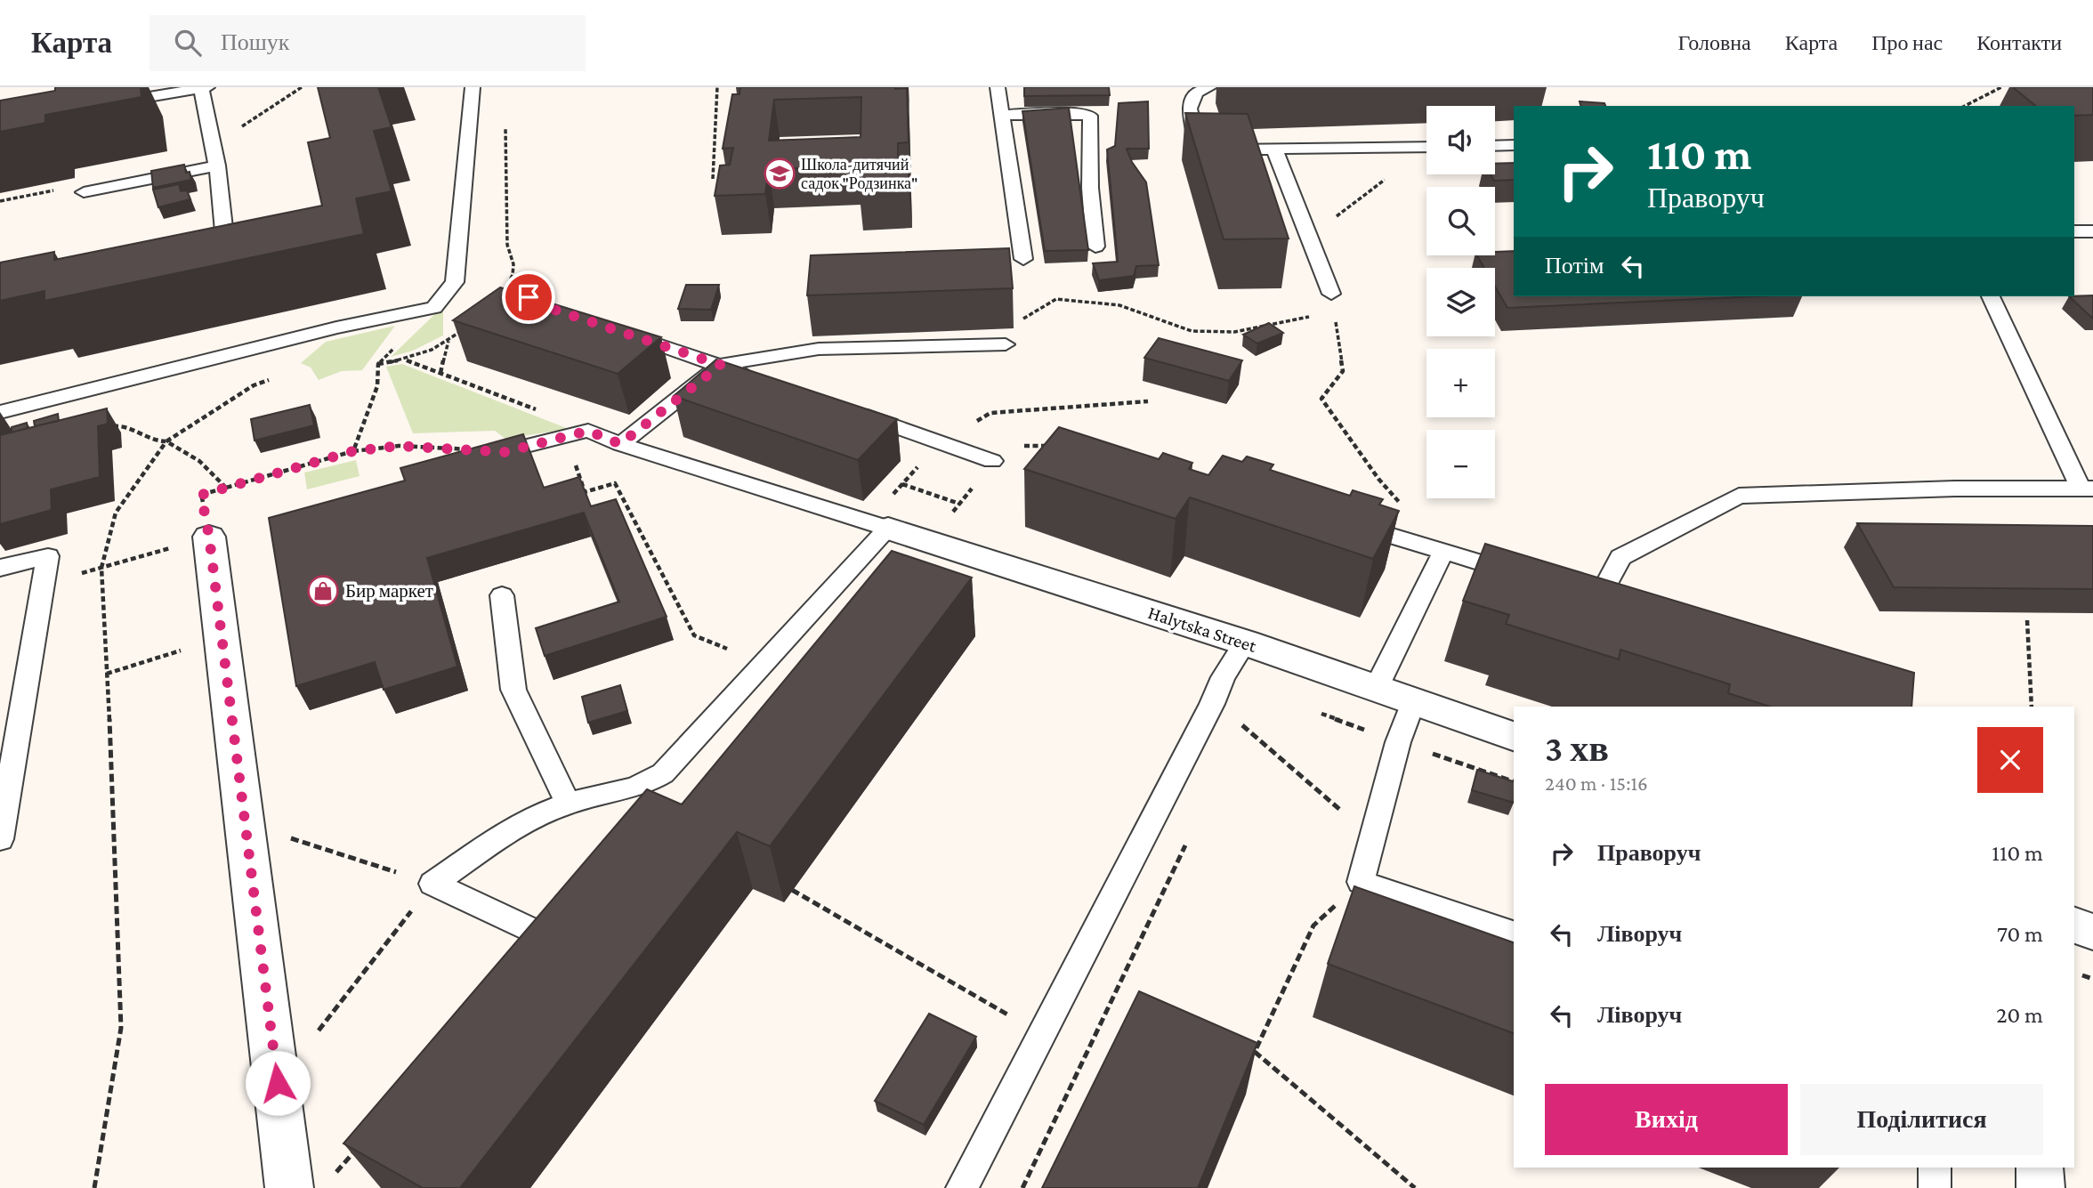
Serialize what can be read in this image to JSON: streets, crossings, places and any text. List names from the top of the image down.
{
  "streets": {
    "street": ["Halytska Street"]
  },
  "places": {
    "school or university": ["Школа-дитячий садок \"Родзинка\""],
    "shop": ["Бир маркет"]
  },
  "page": {
    "header": "Карта",
    "search": "Пошук",
    "nav": [
      "Головна",
      "Карта",
      "Про нас",
      "Контакти"
    ],
    "map_buttons": ["+", "−"],
    "turn": ["110 m", "Праворуч"],
    "then": "Потім",
    "heading": ["3 хв", "240 m · 15:16"],
    "list": [
      {
        "name": "Праворуч",
        "value": "110 m"
      },
      {
        "name": "Ліворуч",
        "value": "70 m"
      },
      {
        "name": "Ліворуч",
        "value": "20 m"
      }
    ],
    "buttons": ["Вихід", "Поділитися"]
  }
}
